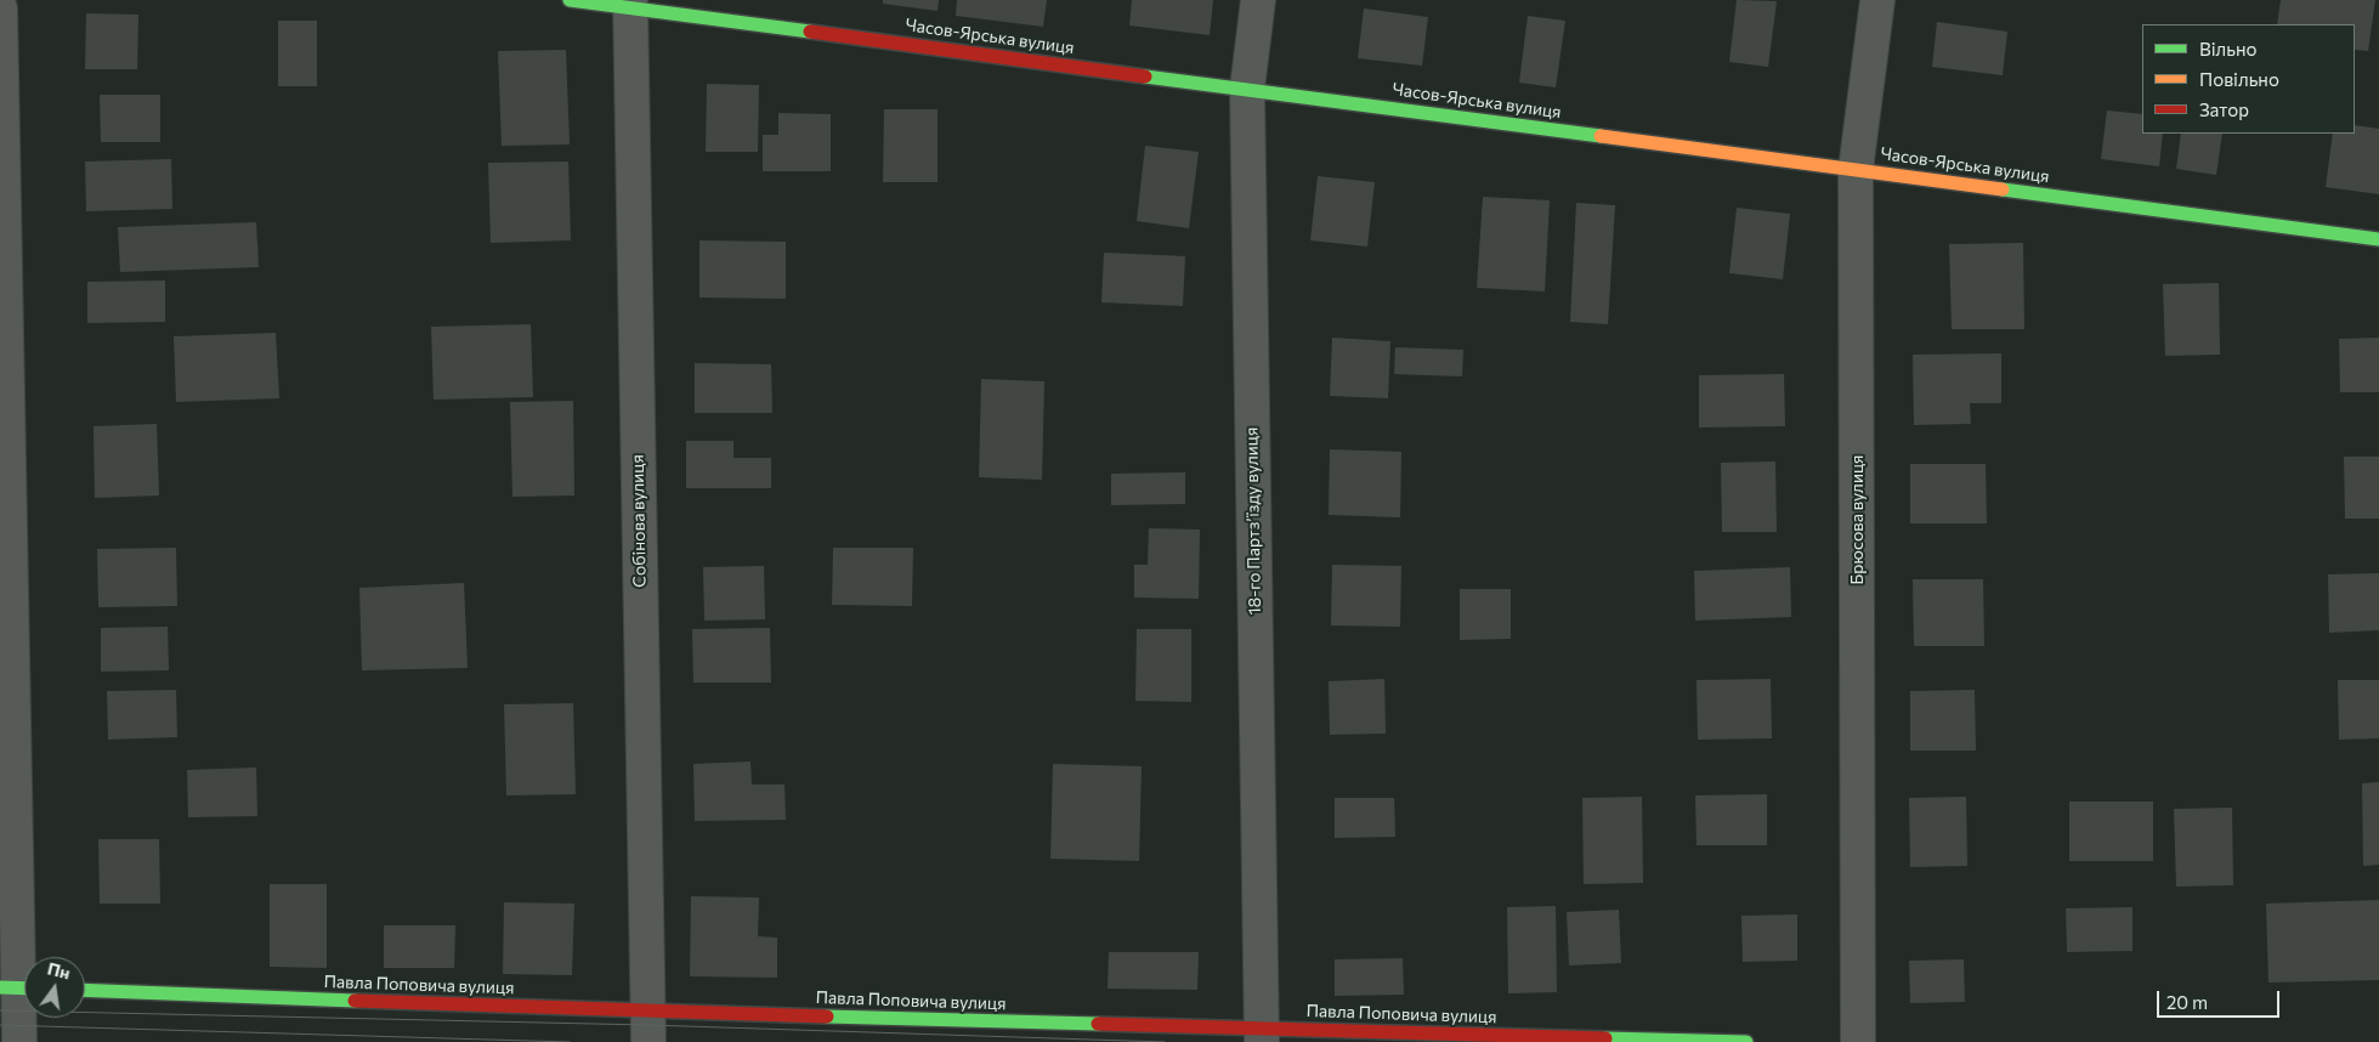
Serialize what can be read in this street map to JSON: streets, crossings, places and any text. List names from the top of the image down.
{
  "streets": {
    "street": [
      "Часов-Ярська вулиця",
      "Брюсова вулиця",
      "Собінова вулиця",
      "18-го Партз’їзду вулиця",
      "Павла Поповича вулиця"
    ]
  },
  "crossings": [
    ["Часов-Ярська вулиця", "Брюсова вулиця"],
    ["Часов-Ярська вулиця", "Собінова вулиця"],
    ["Часов-Ярська вулиця", "18-го Партз’їзду вулиця"],
    ["Собінова вулиця", "Павла Поповича вулиця"],
    ["18-го Партз’їзду вулиця", "Павла Поповича вулиця"]
  ],
  "legend": ["Вільно", "Повільно", "Затор"],
  "scale_bar": "20 m",
  "north": "top"
}
